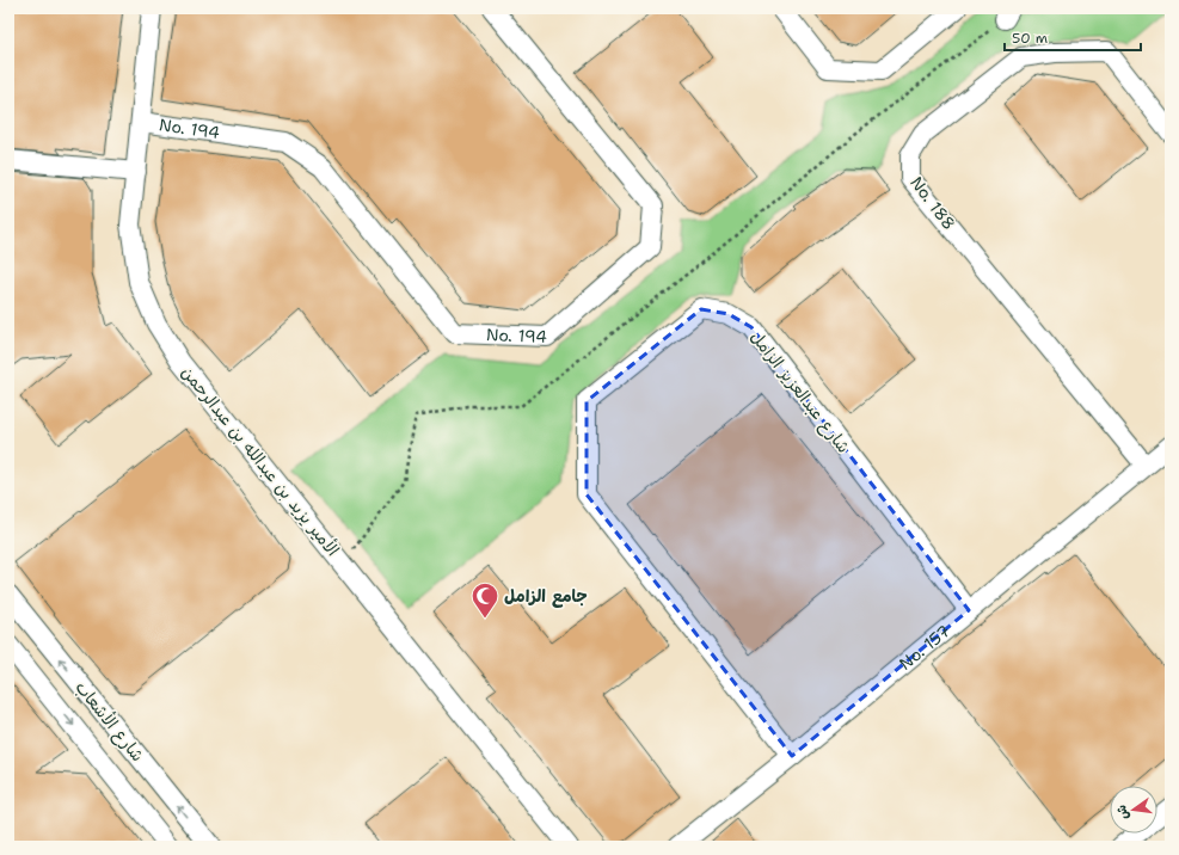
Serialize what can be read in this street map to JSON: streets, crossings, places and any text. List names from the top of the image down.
{
  "streets": {
    "street": [
      "No. 194",
      "No. 188",
      "شارع عبدالعزيز الزامل",
      "الأمير يزيد بن عبدالله بن عبدالرحمن",
      "No. 157",
      "شارع الأشعاب"
    ]
  },
  "crossings": [
    ["No. 194", "الأمير يزيد بن عبدالله بن عبدالرحمن"],
    ["No. 188", "No. 157"],
    ["شارع عبدالعزيز الزامل", "No. 157"]
  ],
  "places": {
    "mosque": ["جامع الزامل"]
  },
  "scale_bar": "50 m",
  "north": "left"
}
